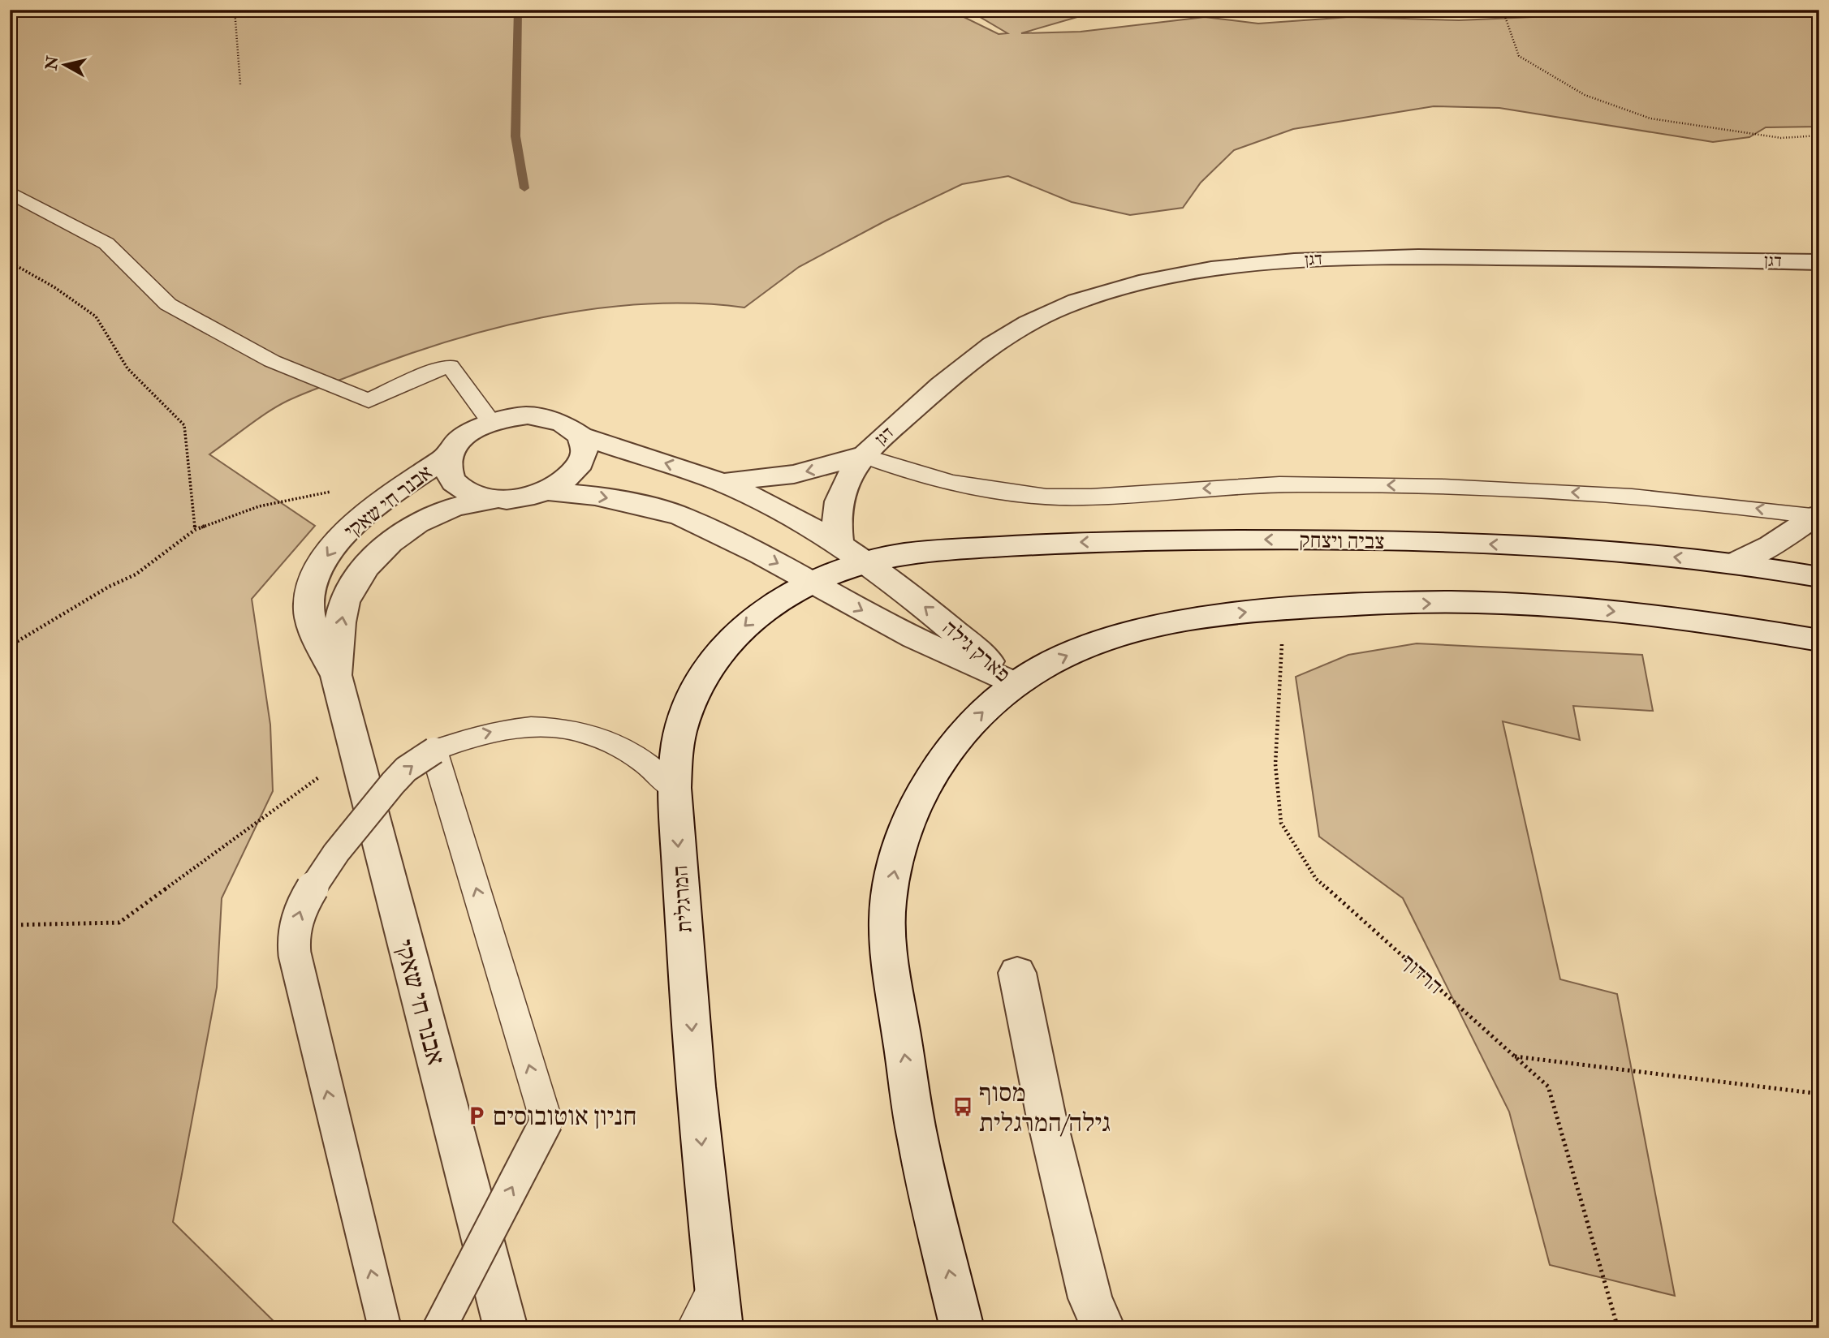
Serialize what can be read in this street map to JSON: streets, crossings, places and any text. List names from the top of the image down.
{
  "streets": {
    "street": [
      "דגן",
      "אבנר חי שאקי",
      "צביה ויצחק",
      "פארק גילה",
      "המרגלית"
    ],
    "path": ["הרדוף"]
  },
  "crossings": [
    ["דגן", "פארק גילה"],
    ["אבנר חי שאקי", "פארק גילה"],
    ["צביה ויצחק", "פארק גילה"],
    ["צביה ויצחק", "המרגלית"],
    ["פארק גילה", "המרגלית"]
  ],
  "places": {
    "bus stop": ["מסוף גילה/המרגלית"],
    "parking": ["חניון אוטובוסים"]
  },
  "north": "left"
}
